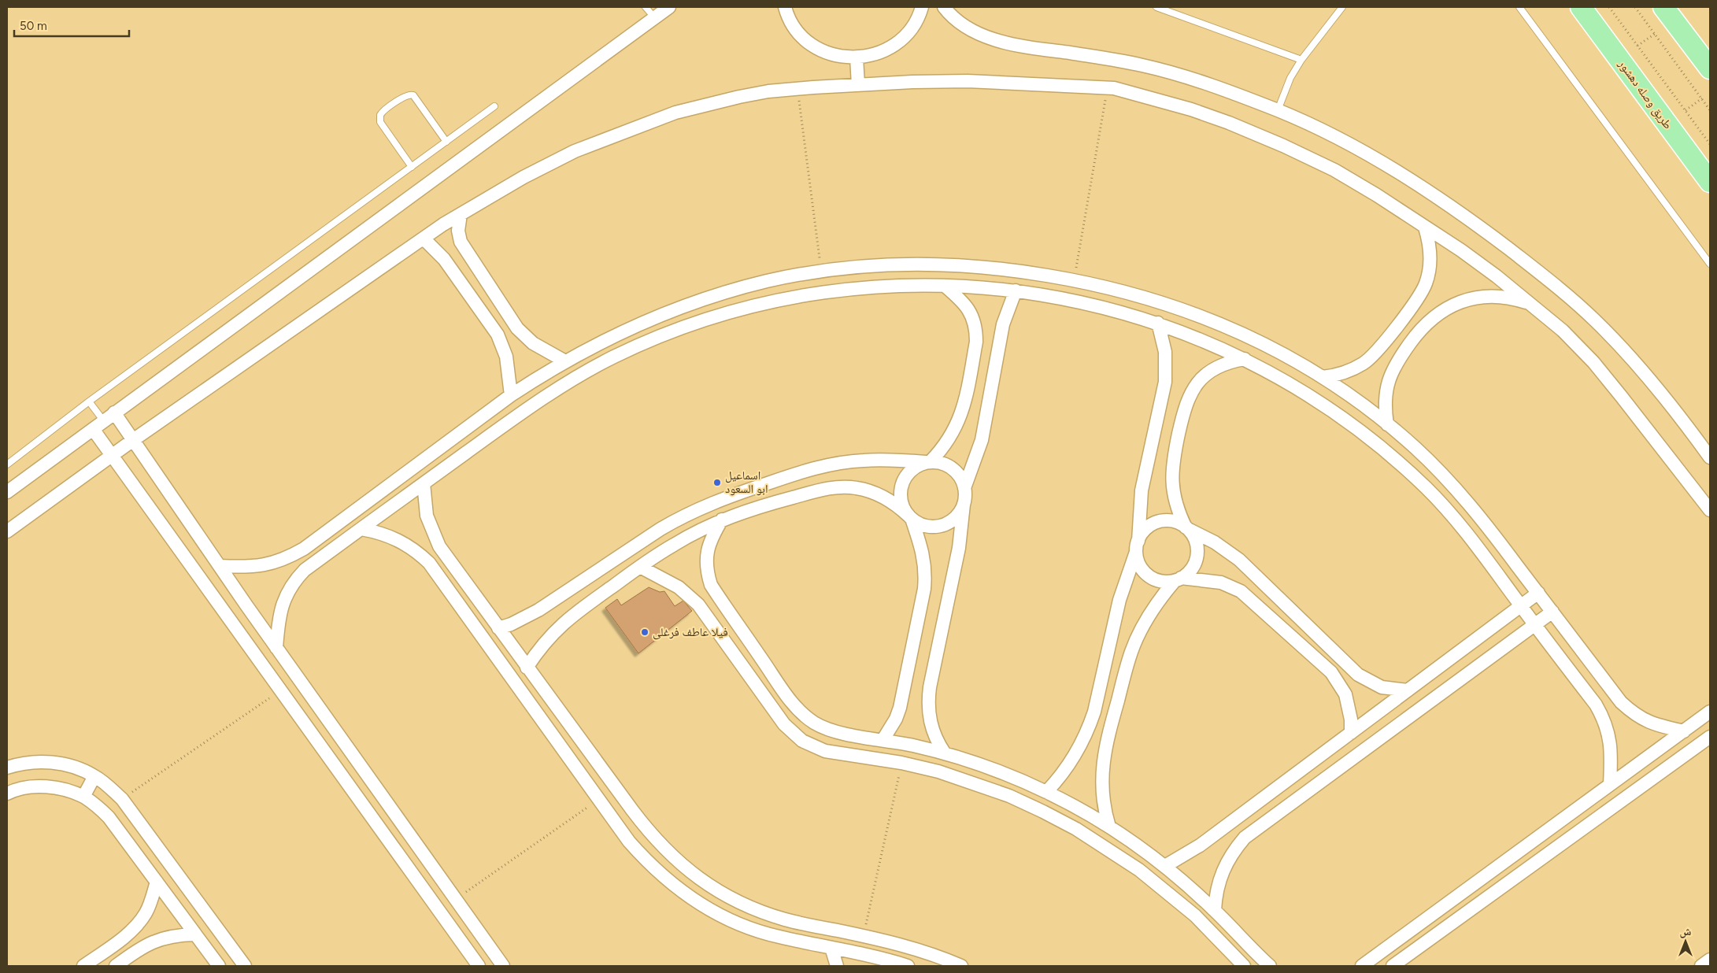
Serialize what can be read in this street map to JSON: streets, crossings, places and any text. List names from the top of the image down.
{
  "streets": {
    "main road": ["طريق وصله دهشور"]
  },
  "places": ["اسماعيل ابو السعود", "فيلا عاطف فرغلى"],
  "scale_bar": "50 m",
  "north": "top"
}
